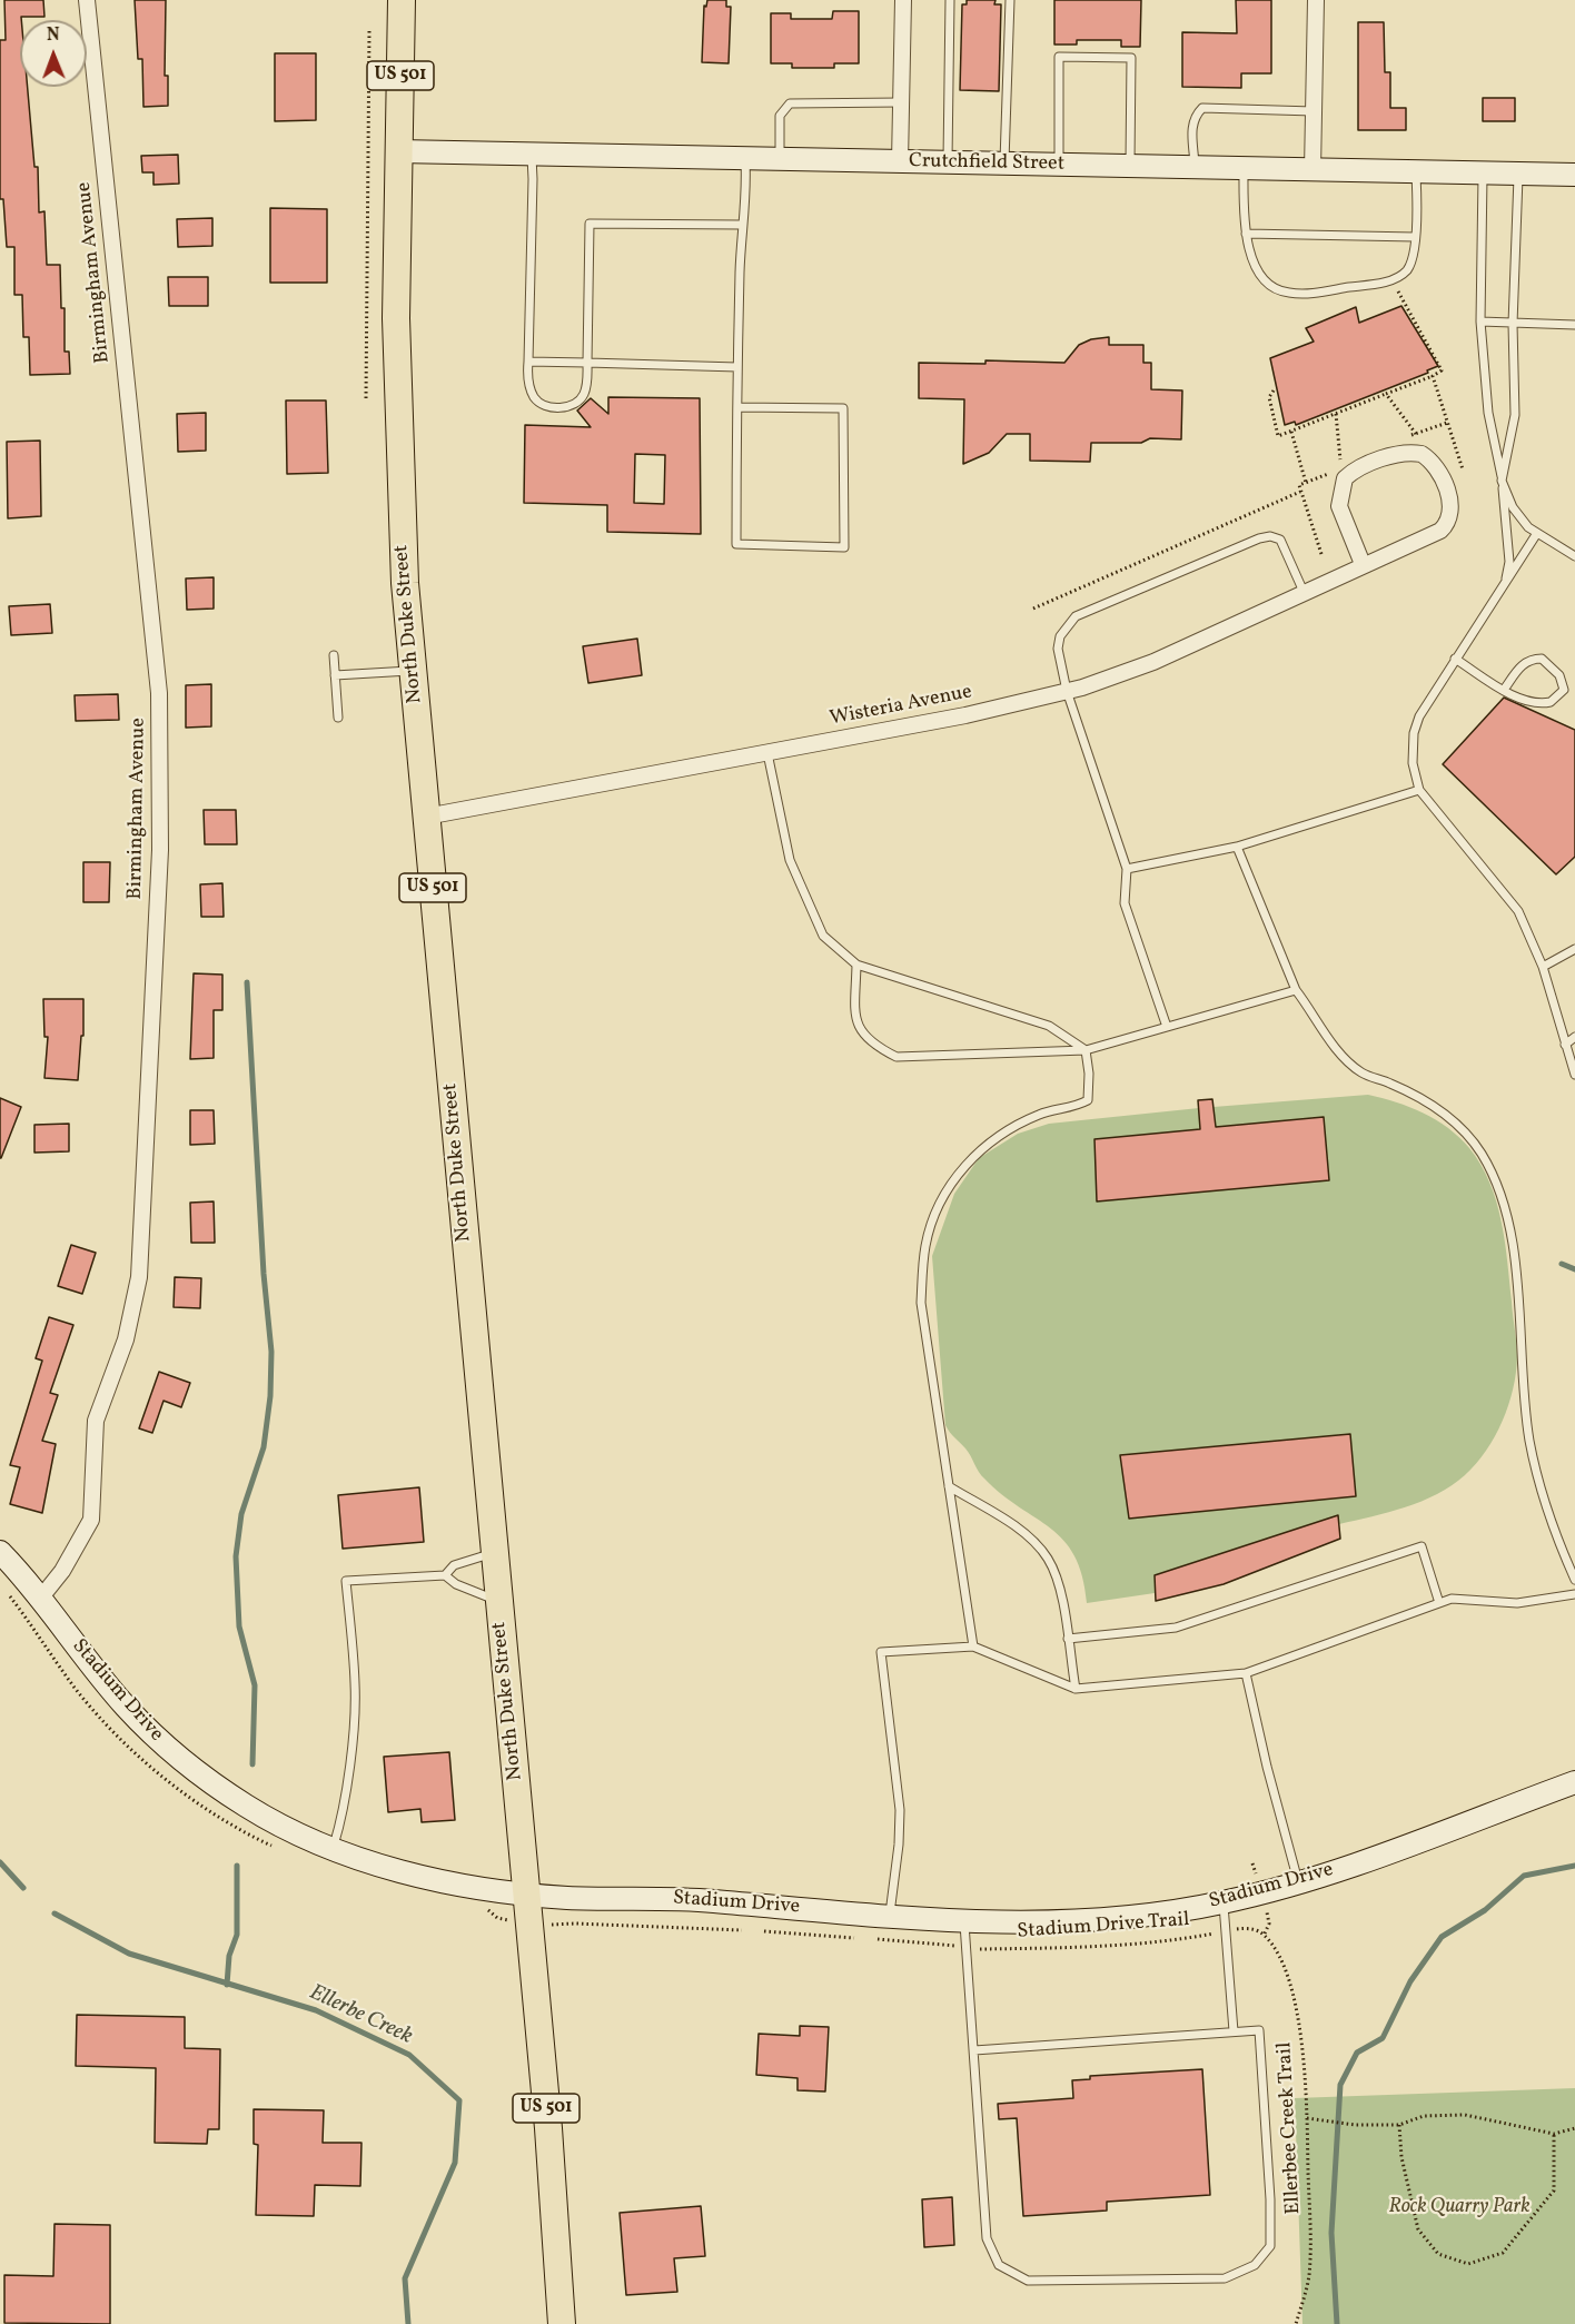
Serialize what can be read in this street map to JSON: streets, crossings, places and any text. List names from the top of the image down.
{
  "streets": {
    "highway": ["US 501", "North Duke Street"],
    "street": [
      "Crutchfield Street",
      "Birmingham Avenue",
      "Wisteria Avenue",
      "Stadium Drive"
    ],
    "path": ["Stadium Drive Trail", "Ellerbee Creek Trail"]
  },
  "crossings": [
    ["Crutchfield Street", "North Duke Street"],
    ["Birmingham Avenue", "Stadium Drive"],
    ["North Duke Street", "Wisteria Avenue"],
    ["North Duke Street", "Stadium Drive"]
  ],
  "water": ["Ellerbe Creek"],
  "parks": ["Rock Quarry Park"],
  "north": "top"
}
